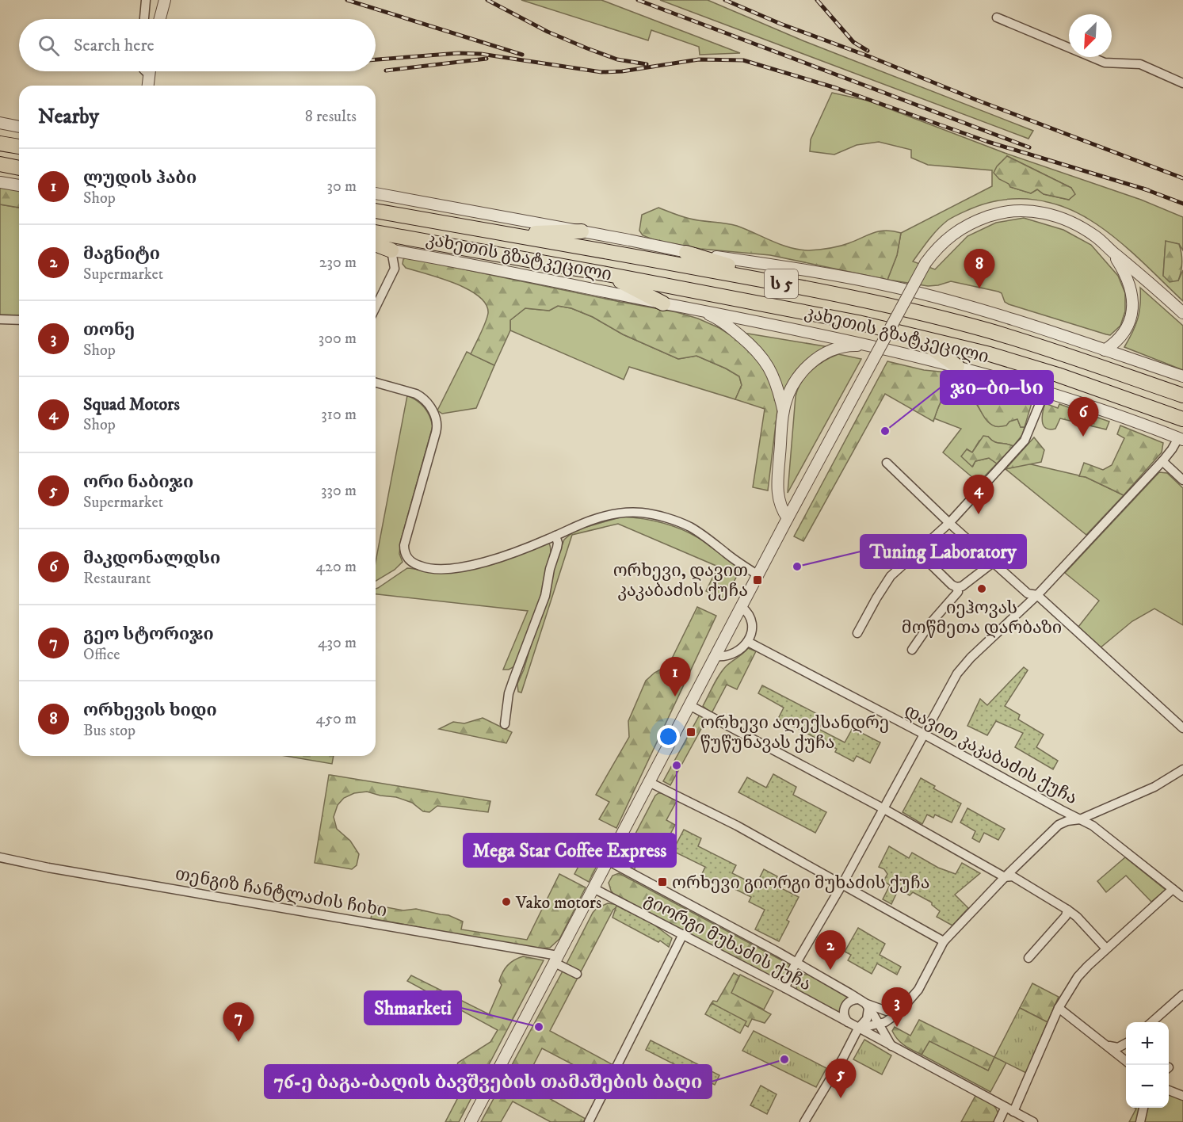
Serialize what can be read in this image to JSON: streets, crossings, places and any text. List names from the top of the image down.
{
  "streets": {
    "highway": ["კახეთის გზატკეცილი", "ს 5"],
    "street": ["დავით კაკაბაძის ქუჩა", "თენგიზ ჩანტლაძის ჩიხი", "გიორგი მუხაძის ქუჩა"]
  },
  "places": {
    "other": [
      "ჯი–ბი–სი",
      "Tuning Laboratory",
      "იეჰოვას მოწმეთა დარბაზი",
      "Mega Star Coffee Express",
      "Vako motors",
      "Shmarketi",
      "76-ე ბაგა-ბაღის ბავშვების თამაშების ბაღი"
    ],
    "transit": ["ორხევი, დავით კაკაბაძის ქუჩა", "ორხევი ალექსანდრე წუწუნავას ქუჩა", "ორხევი გიორგი მუხაძის ქუჩა"]
  },
  "north": "bottom left",
  "page": {
    "search": "Search here",
    "heading": ["Nearby", "8 results"],
    "list": [
      {
        "mark": "1",
        "name": "ლუდის ჰაბი",
        "note": "Shop",
        "value": "30 m"
      },
      {
        "mark": "2",
        "name": "მაგნიტი",
        "note": "Supermarket",
        "value": "230 m"
      },
      {
        "mark": "3",
        "name": "თონე",
        "note": "Shop",
        "value": "300 m"
      },
      {
        "mark": "4",
        "name": "Squad Motors",
        "note": "Shop",
        "value": "310 m"
      },
      {
        "mark": "5",
        "name": "ორი ნაბიჯი",
        "note": "Supermarket",
        "value": "330 m"
      },
      {
        "mark": "6",
        "name": "მაკდონალდსი",
        "note": "Restaurant",
        "value": "420 m"
      },
      {
        "mark": "7",
        "name": "გეო სტორიჯი",
        "note": "Office",
        "value": "430 m"
      },
      {
        "mark": "8",
        "name": "ორხევის ხიდი",
        "note": "Bus stop",
        "value": "450 m"
      }
    ],
    "pins": [
      "8",
      "6",
      "4",
      "1",
      "2",
      "3",
      "7",
      "5"
    ],
    "map_buttons": ["+", "−"]
  }
}
